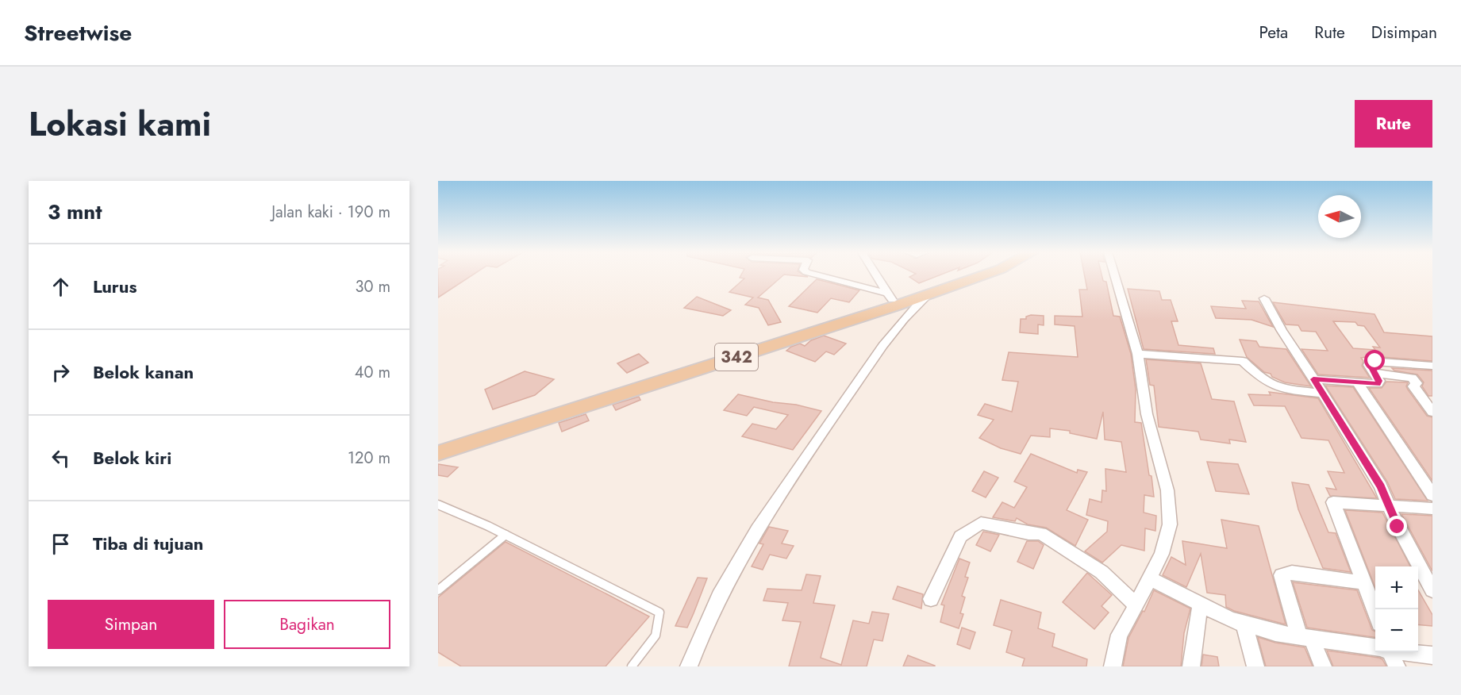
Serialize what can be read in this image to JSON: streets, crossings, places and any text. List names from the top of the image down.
{
  "streets": {
    "main road": ["342"]
  },
  "north": "left",
  "page": {
    "header": "Streetwise",
    "nav": ["Peta", "Rute", "Disimpan"],
    "title": "Lokasi kami",
    "buttons": [
      "Rute",
      ["Simpan", "Bagikan"]
    ],
    "heading": ["3 mnt", "Jalan kaki · 190 m"],
    "list": [
      ["Lurus", "30 m"],
      ["Belok kanan", "40 m"],
      ["Belok kiri", "120 m"],
      "Tiba di tujuan"
    ],
    "map_buttons": ["+", "−"]
  }
}
